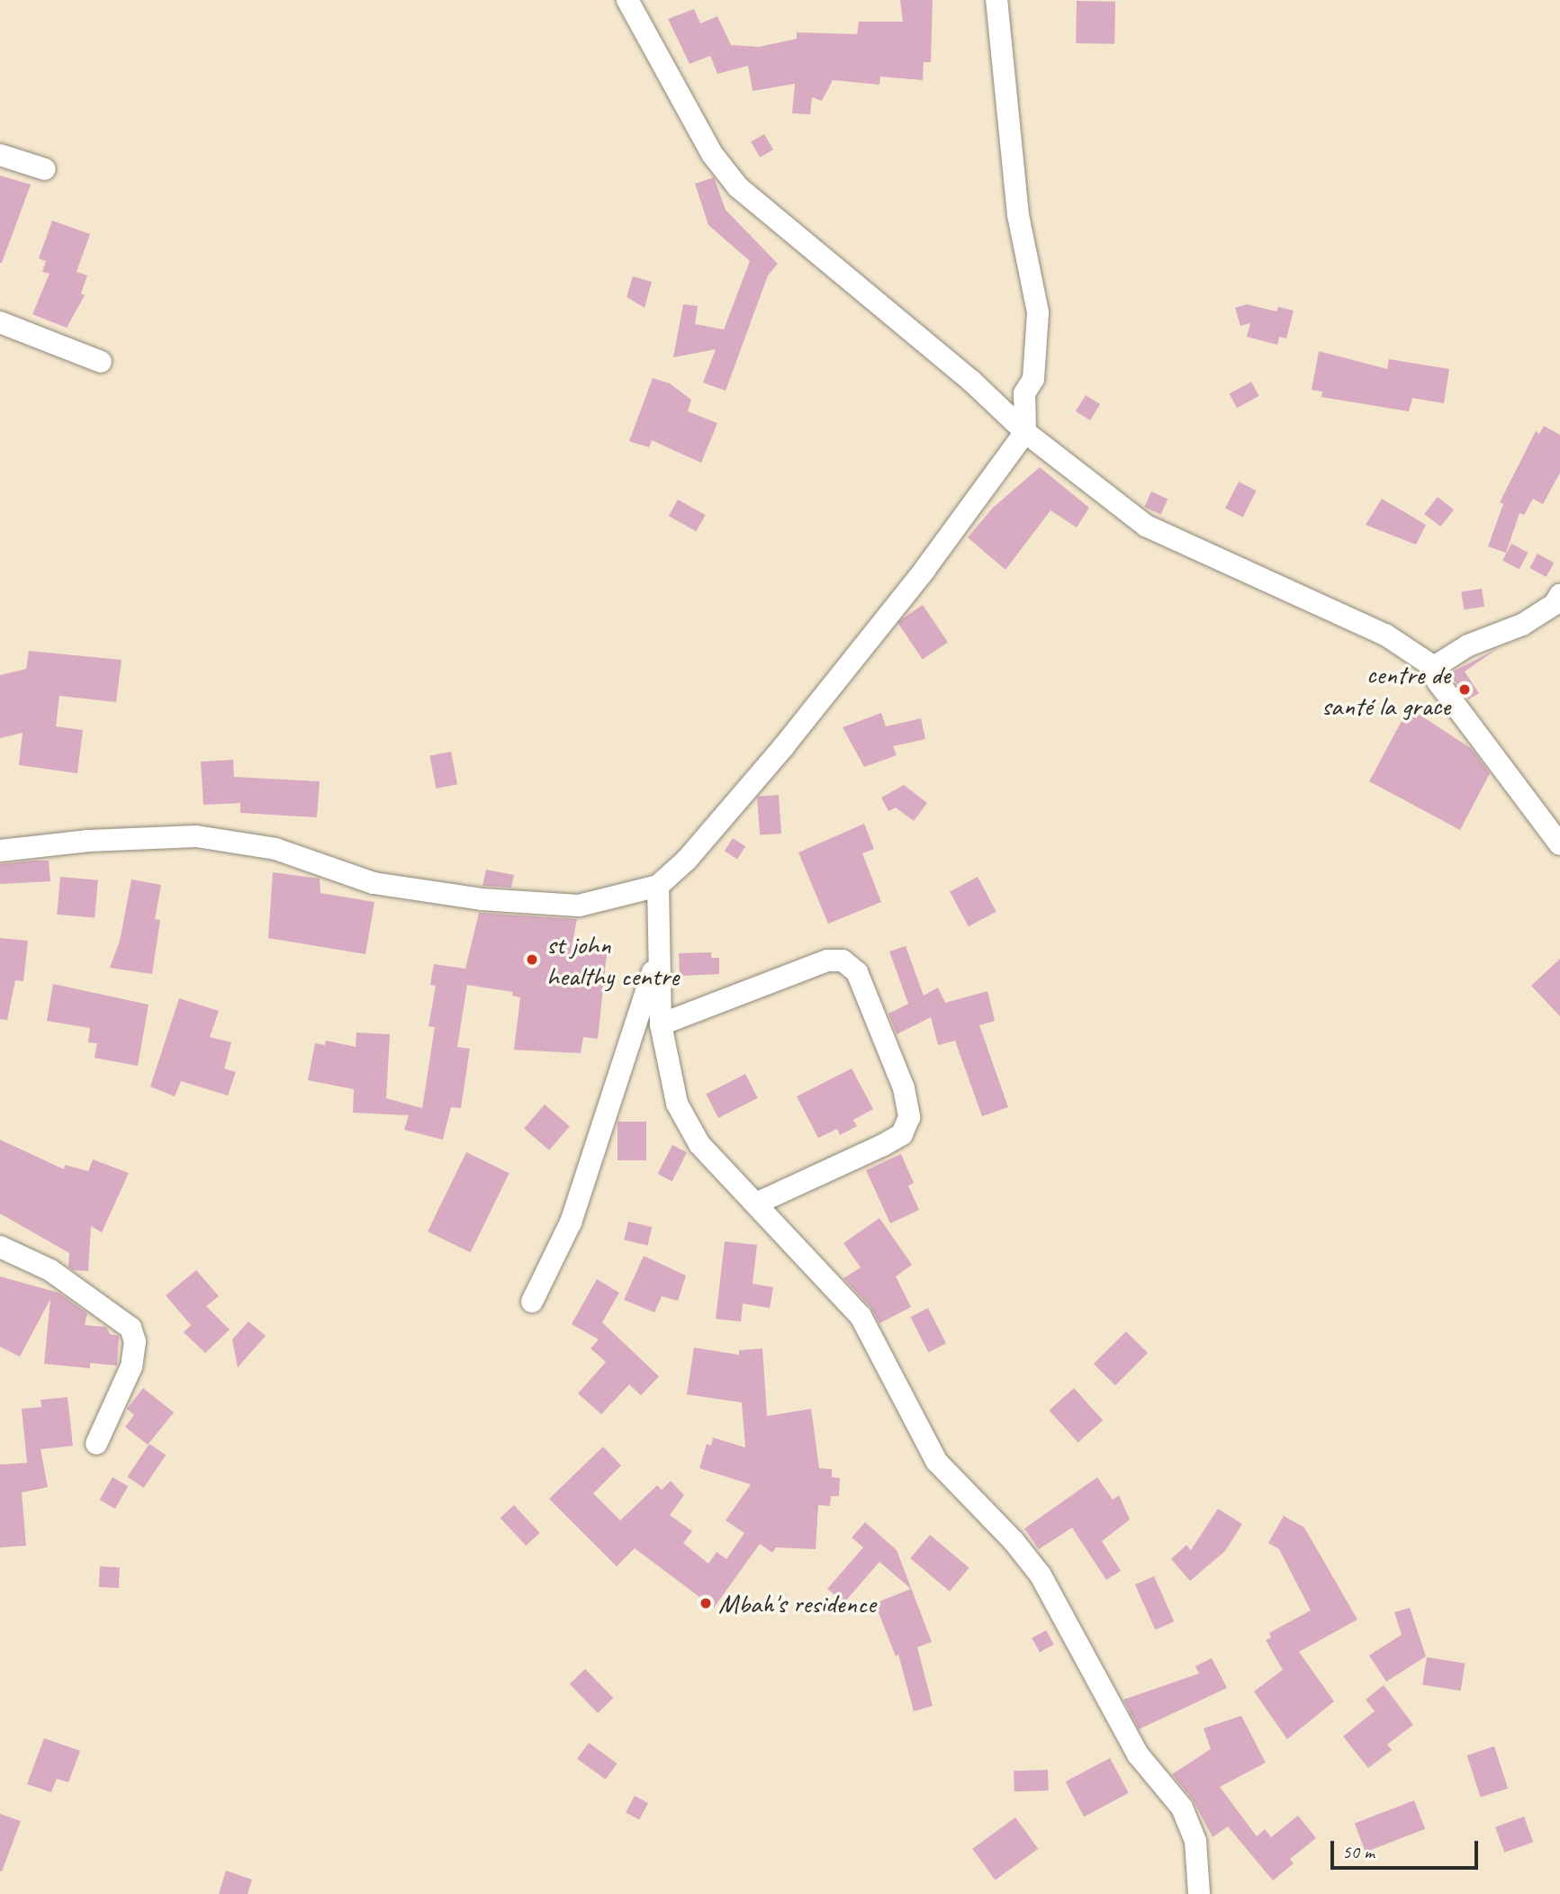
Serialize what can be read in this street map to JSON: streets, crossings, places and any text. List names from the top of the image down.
{
  "places": ["centre de santé la grace", "st john healthy centre", "Mbah's residence"],
  "scale_bar": "50 m"
}
